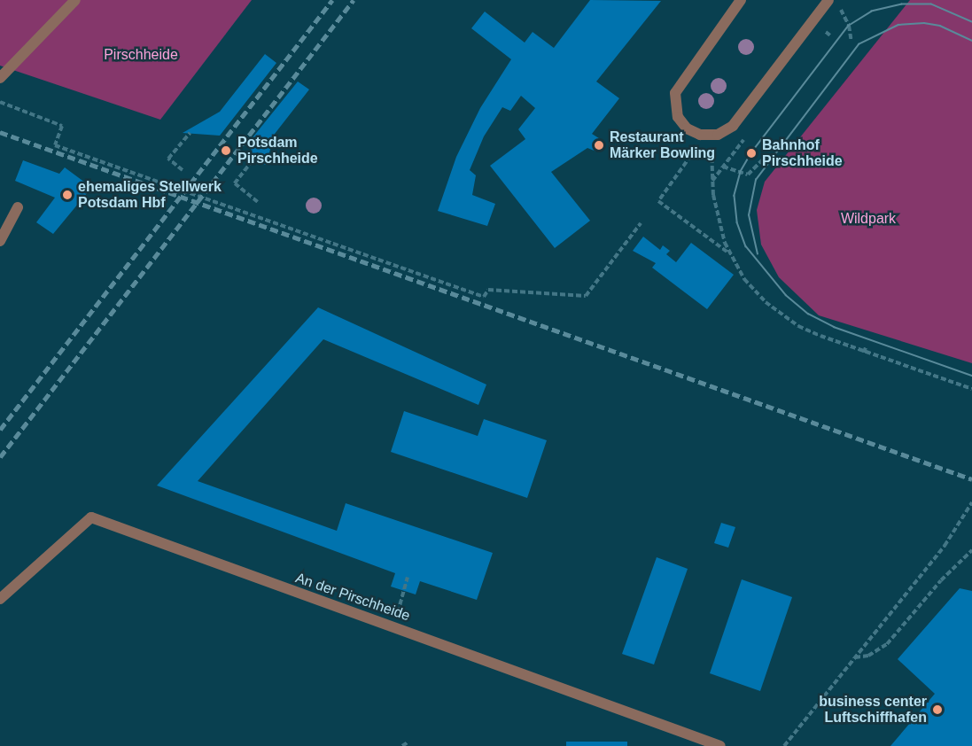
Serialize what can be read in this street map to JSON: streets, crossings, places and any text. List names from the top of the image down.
{
  "streets": {
    "street": ["An der Pirschheide"]
  },
  "parks": ["Pirschheide", "Wildpark"],
  "places": [
    "Restaurant Märker Bowling",
    "Potsdam Pirschheide",
    "Bahnhof Pirschheide",
    "ehemaliges Stellwerk Potsdam Hbf",
    "business center Luftschiffhafen"
  ]
}
